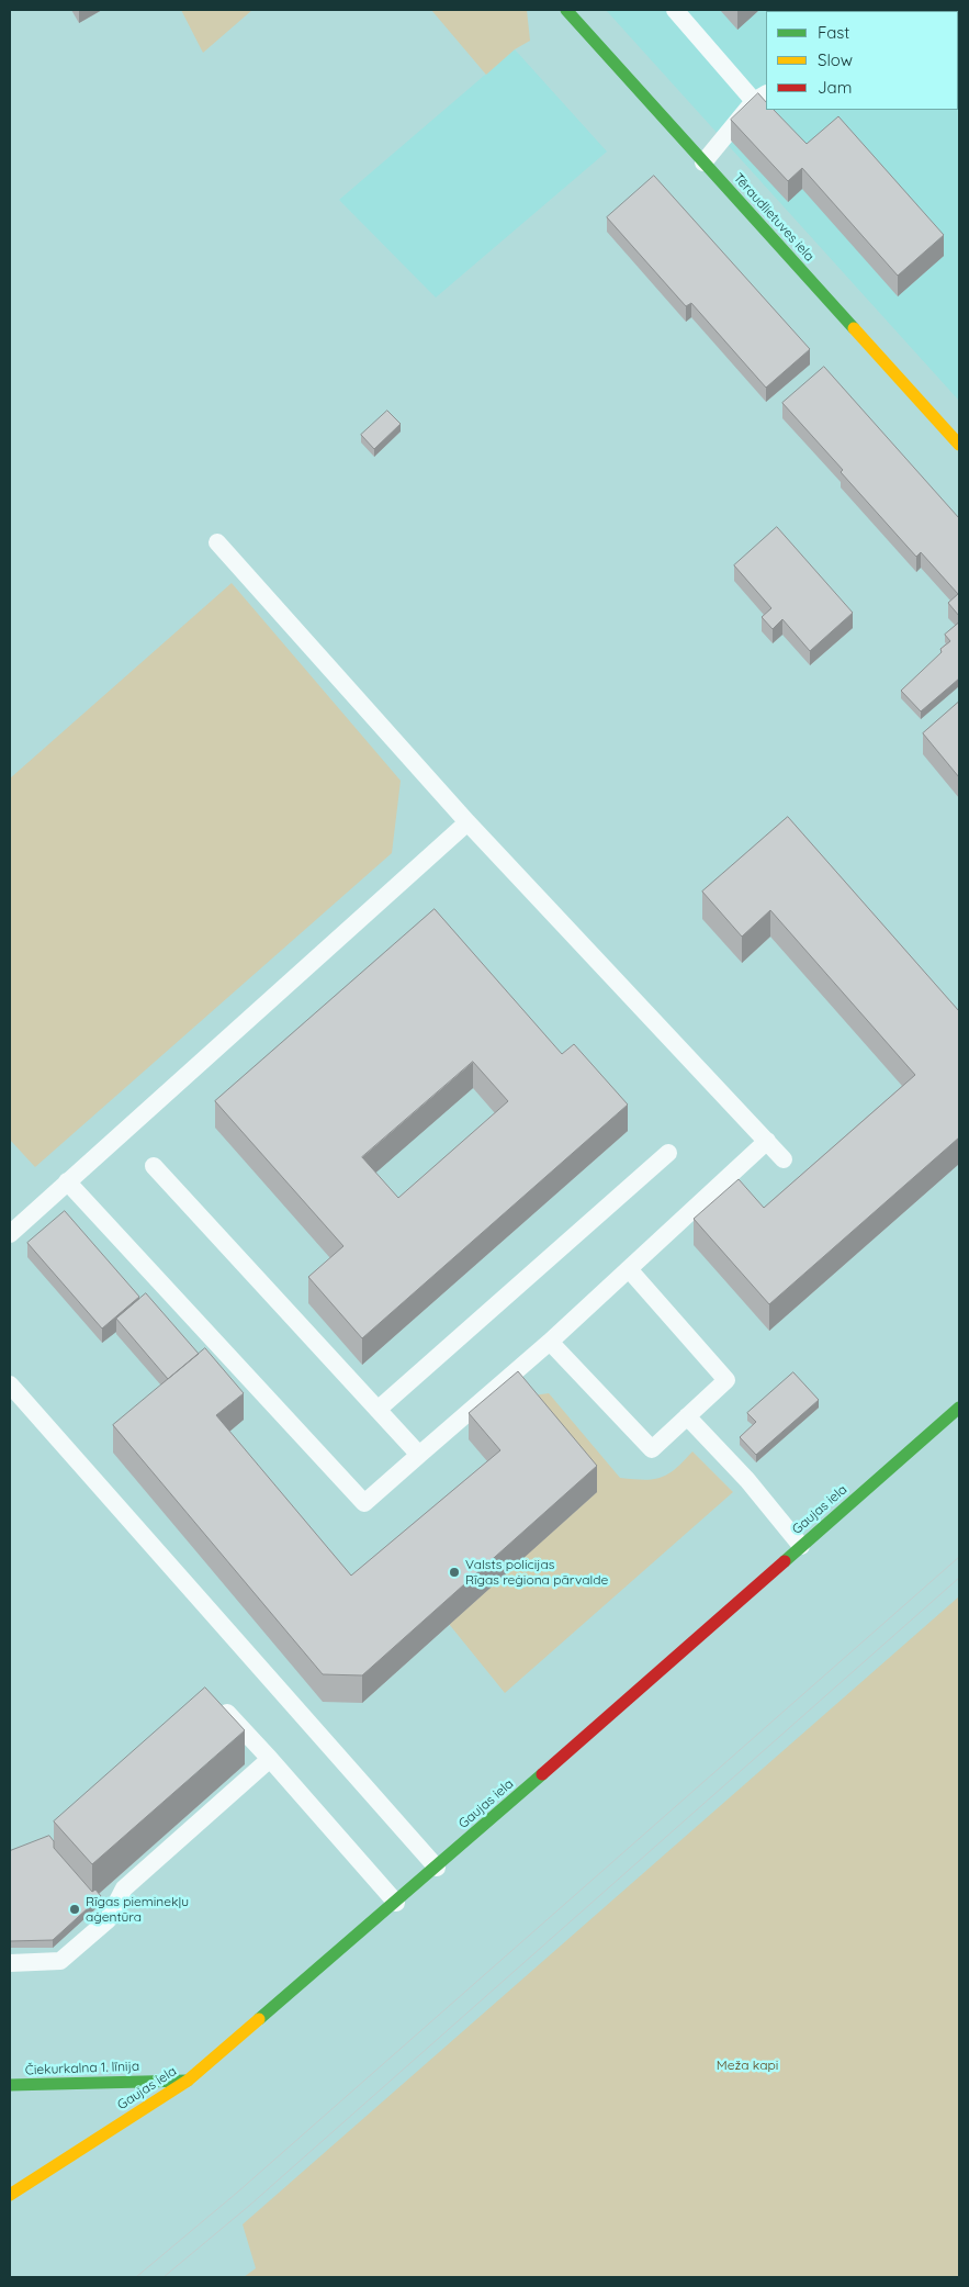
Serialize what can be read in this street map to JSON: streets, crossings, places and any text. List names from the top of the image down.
{
  "streets": {
    "street": ["Tēraudlietuves iela", "Gaujas iela", "Čiekurkalna 1. līnija"]
  },
  "crossings": [
    ["Gaujas iela", "Čiekurkalna 1. līnija"]
  ],
  "parks": ["Meža kapi"],
  "places": ["Valsts policijas Rīgas reģiona pārvalde", "Rīgas pieminekļu aģentūra"],
  "legend": ["Fast", "Slow", "Jam"]
}
